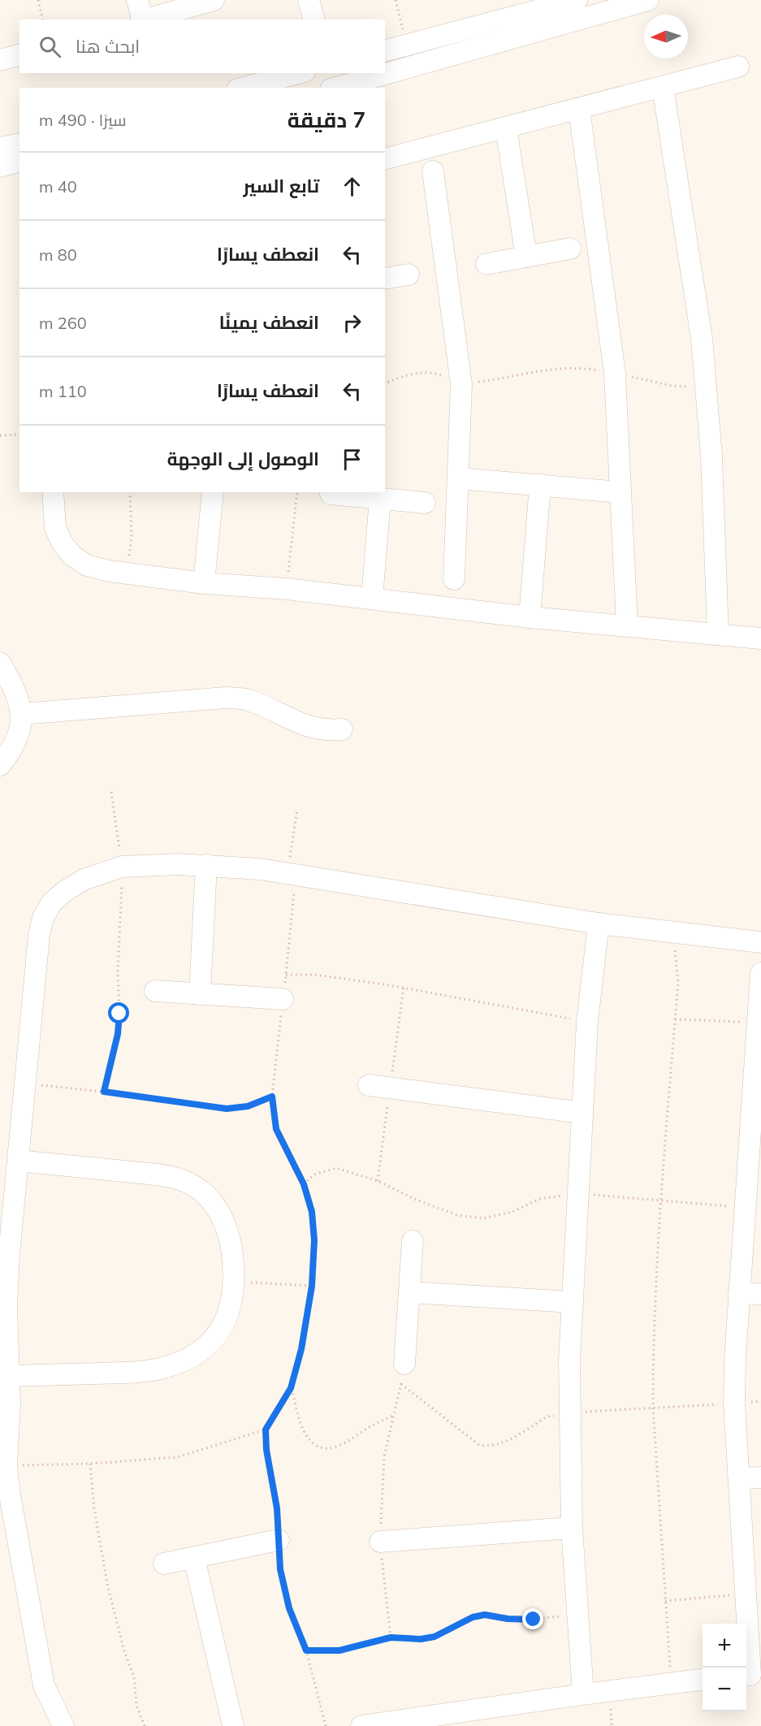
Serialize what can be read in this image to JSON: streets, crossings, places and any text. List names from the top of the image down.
{
  "north": "left",
  "page": {
    "search": "ابحث هنا",
    "heading": ["7 دقيقة", "سيرًا · 490 m"],
    "list": [
      ["تابع السير", "40 m"],
      ["انعطف يسارًا", "80 m"],
      ["انعطف يمينًا", "260 m"],
      ["انعطف يسارًا", "110 m"],
      "الوصول إلى الوجهة"
    ],
    "map_buttons": ["+", "−"]
  }
}
